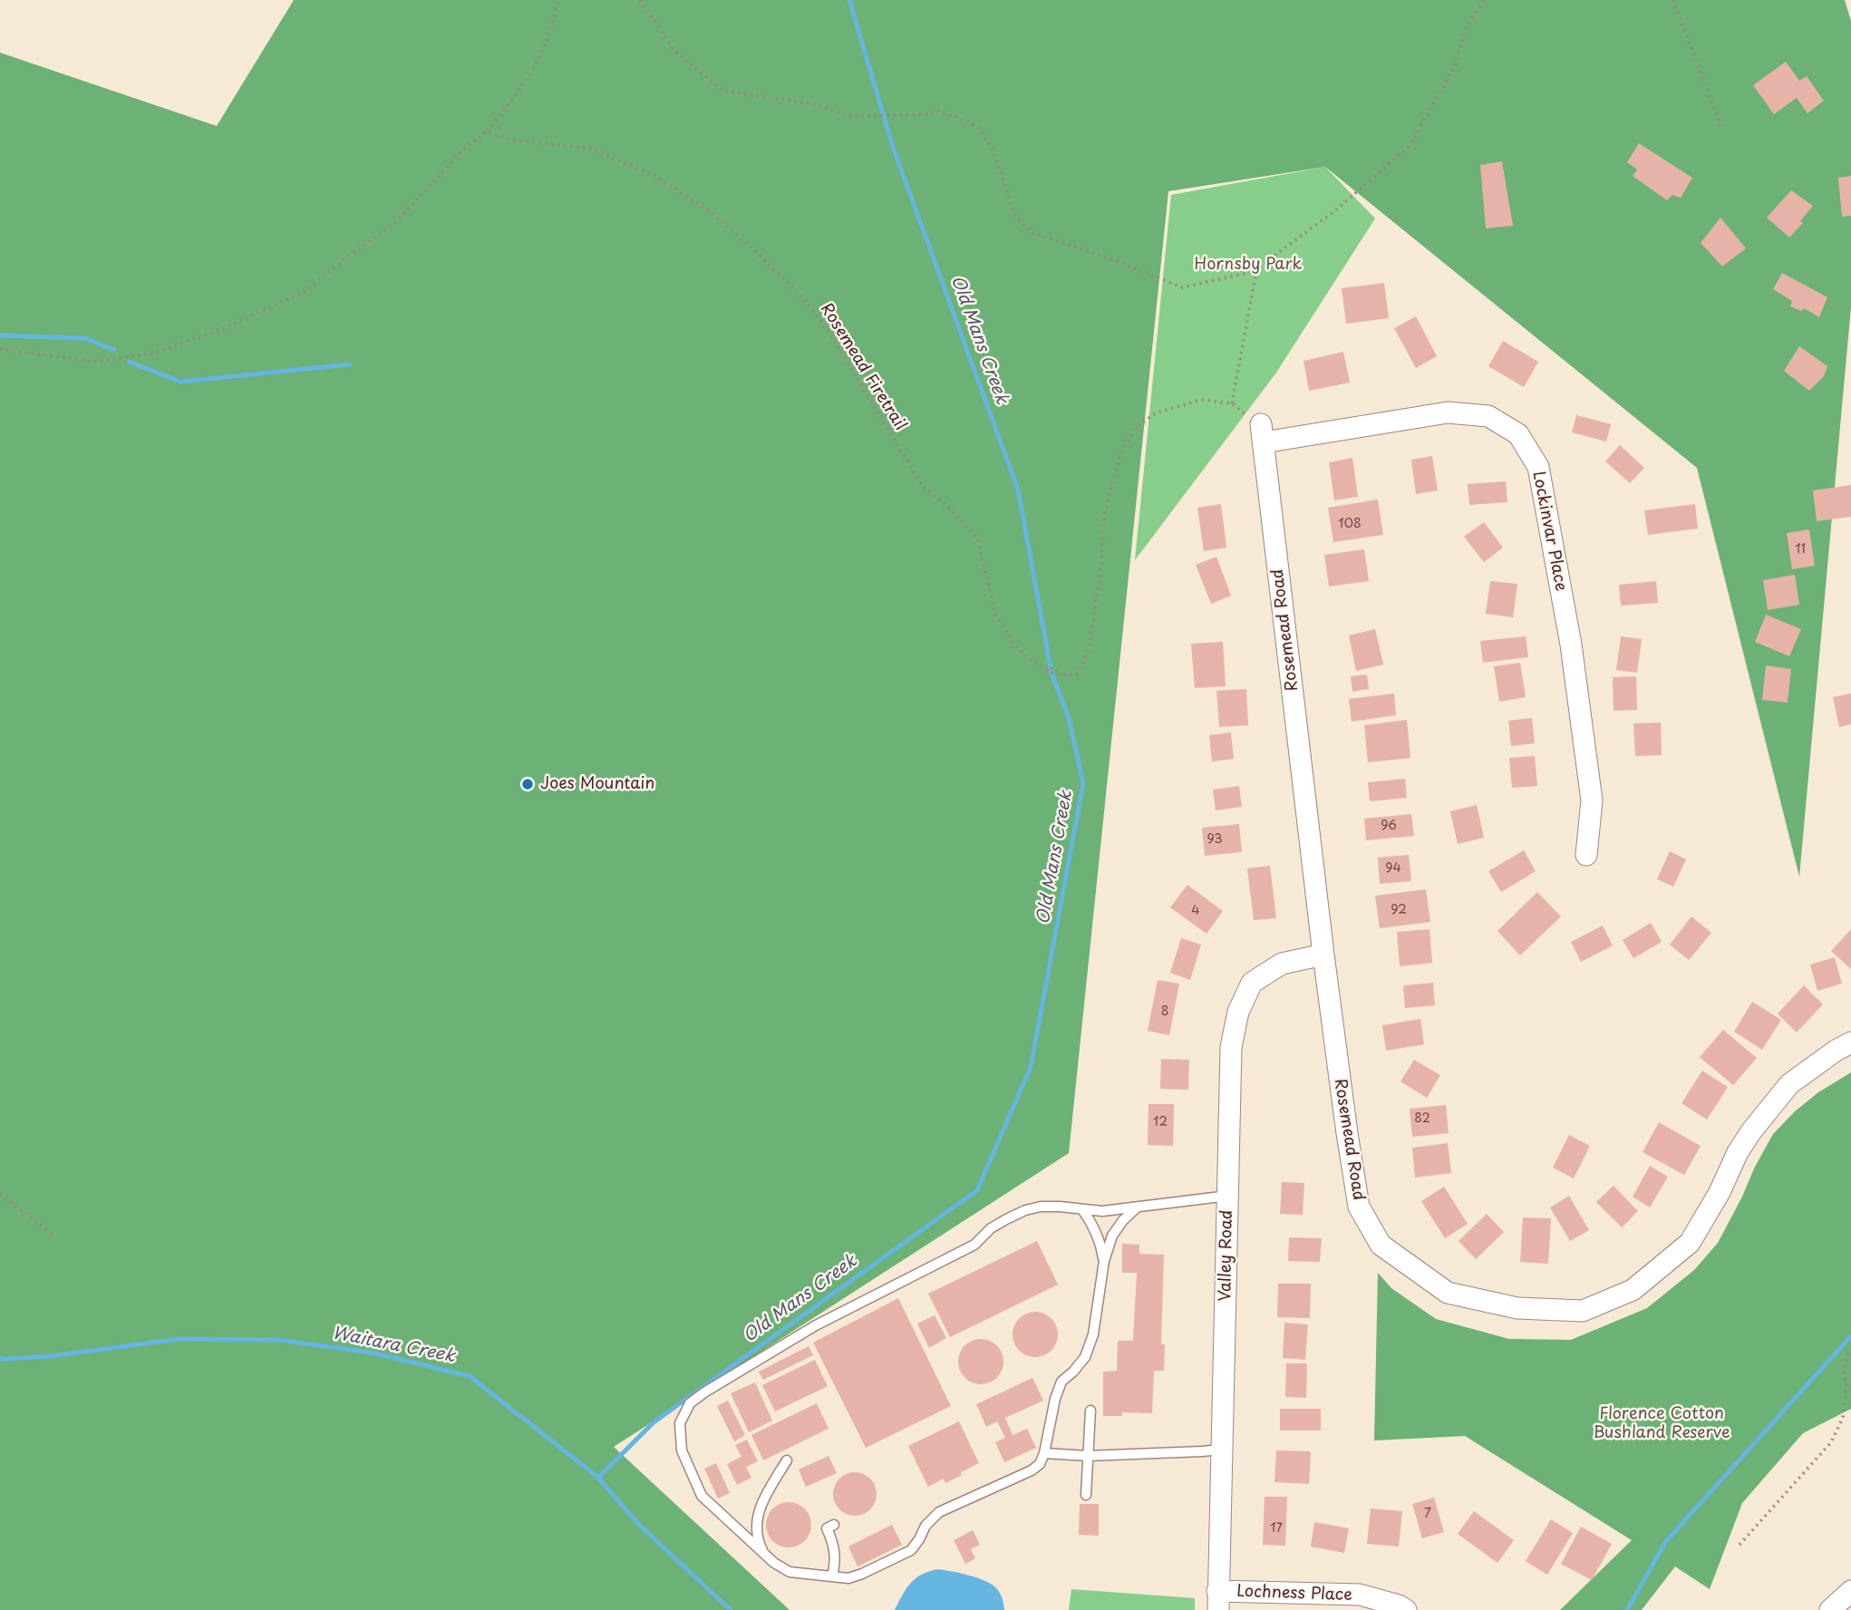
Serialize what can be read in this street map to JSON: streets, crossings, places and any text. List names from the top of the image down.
{
  "streets": {
    "street": [
      "Lockinvar Place",
      "Rosemead Road",
      "Valley Road",
      "Lochness Place"
    ],
    "path": ["Rosemead Firetrail"]
  },
  "crossings": [
    ["Lockinvar Place", "Rosemead Road"],
    ["Rosemead Road", "Valley Road"],
    ["Valley Road", "Lochness Place"]
  ],
  "water": ["Old Mans Creek", "Waitara Creek"],
  "parks": ["Hornsby Park", "Florence Cotton Bushland Reserve"],
  "places": ["Joes Mountain"],
  "house_numbers": [
    "108",
    "11",
    "96",
    "93",
    "94",
    "92",
    "4",
    "8",
    "82",
    "12",
    "7",
    "17"
  ]
}
